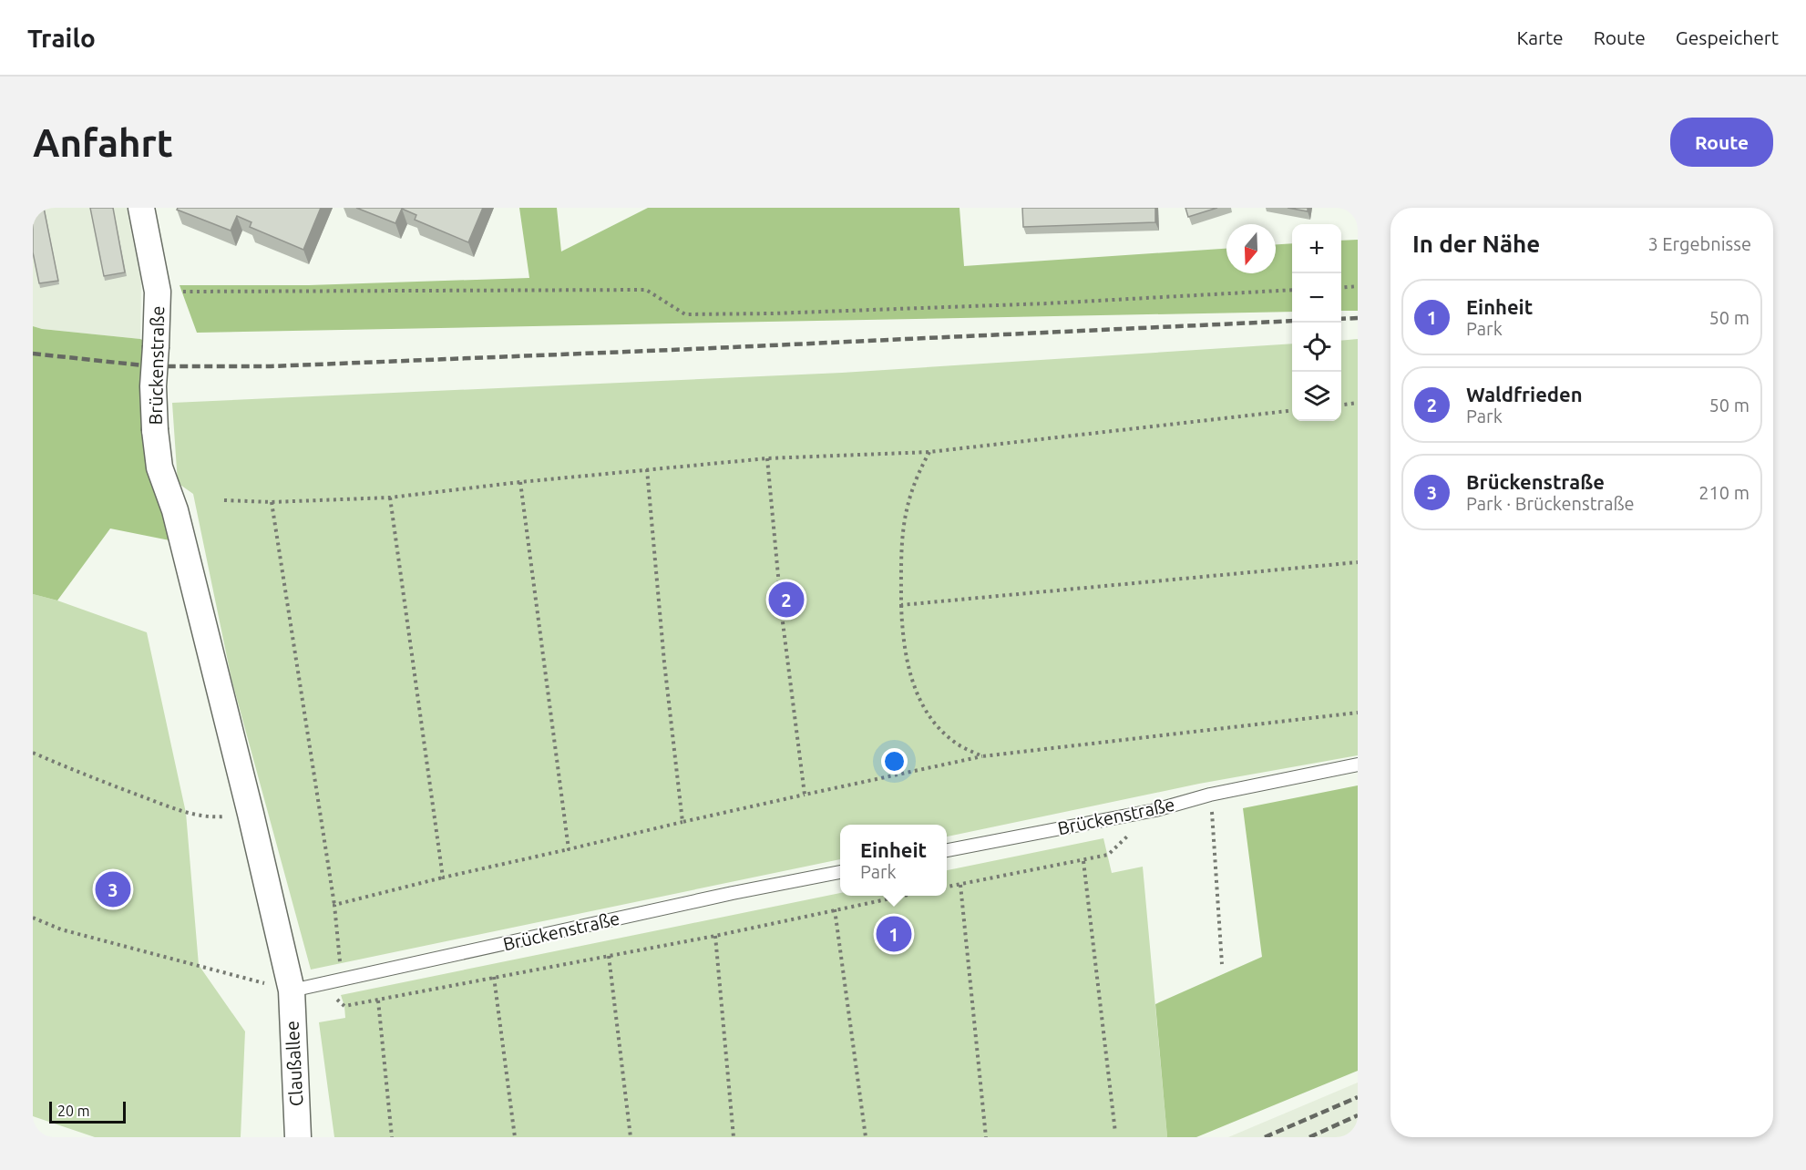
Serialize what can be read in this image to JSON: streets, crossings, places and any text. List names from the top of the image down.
{
  "streets": {
    "street": ["Brückenstraße", "Claußallee"]
  },
  "crossings": [
    ["Brückenstraße", "Claußallee"]
  ],
  "scale_bar": "20 m",
  "north": "bottom",
  "page": {
    "header": "Trailo",
    "nav": ["Karte", "Route", "Gespeichert"],
    "buttons": "Route",
    "title": "Anfahrt",
    "heading": ["In der Nähe", "3 Ergebnisse"],
    "map_buttons": ["+", "−"],
    "list": [
      {
        "mark": "1",
        "name": "Einheit",
        "note": "Park",
        "value": "50 m"
      },
      {
        "mark": "2",
        "name": "Waldfrieden",
        "note": "Park",
        "value": "50 m"
      },
      {
        "mark": "3",
        "name": "Brückenstraße",
        "note": "Park · Brückenstraße",
        "value": "210 m"
      }
    ],
    "pins": ["2", "3", "1"],
    "popup": ["Einheit", "Park"],
    "scale": "20 m"
  }
}
